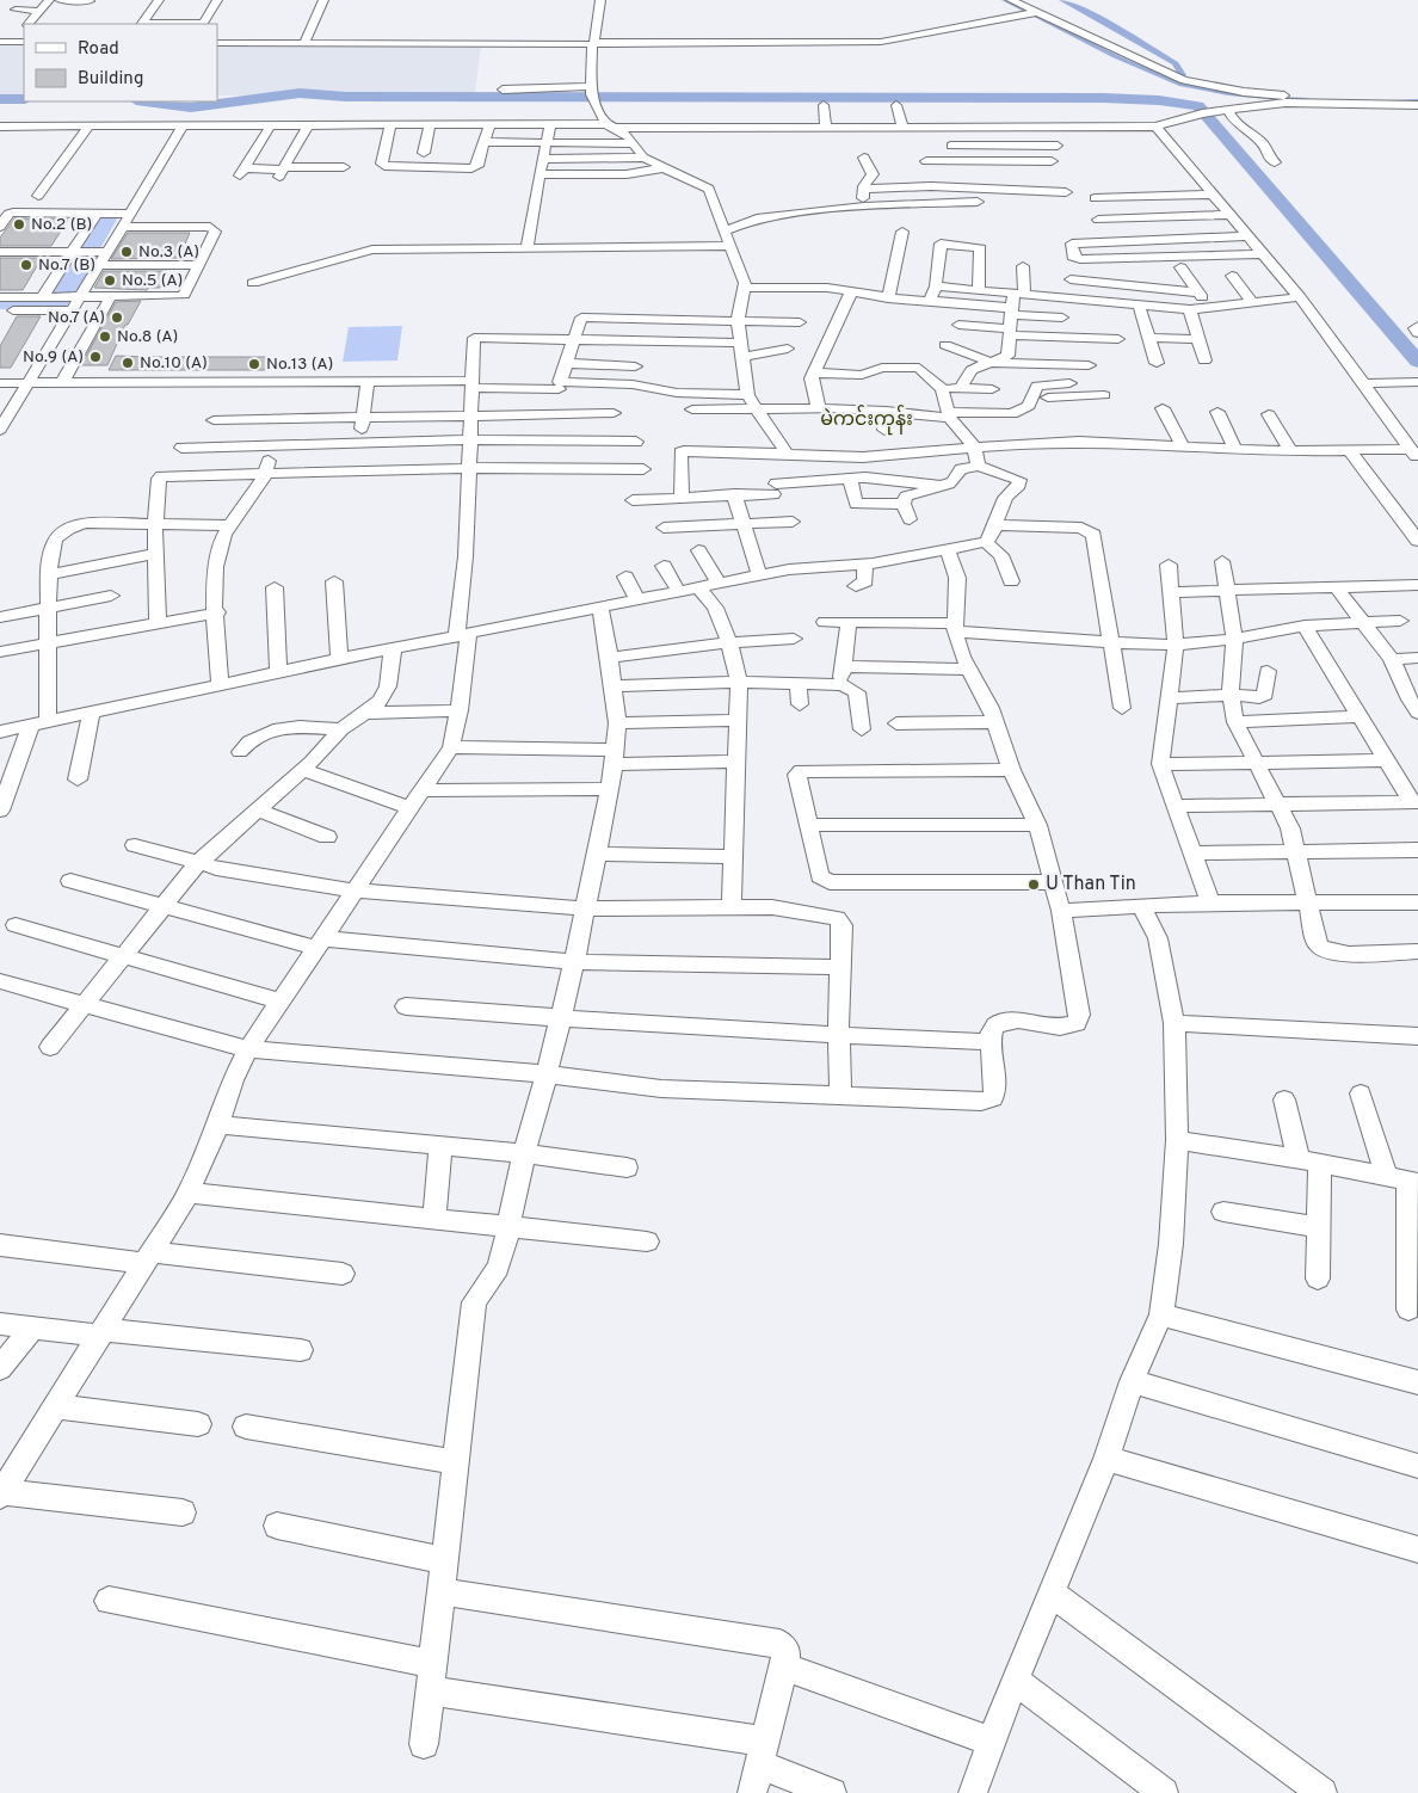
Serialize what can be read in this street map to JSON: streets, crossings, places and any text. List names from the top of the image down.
{
  "districts": ["မဲကင်းကုန်း"],
  "places": [
    "No.2 (B)",
    "No.3 (A)",
    "No.7 (B)",
    "No.5 (A)",
    "No.7 (A)",
    "No.8 (A)",
    "No.9 (A)",
    "No.10 (A)",
    "No.13 (A)",
    "U Than Tin"
  ],
  "legend": ["Road", "Building"]
}
